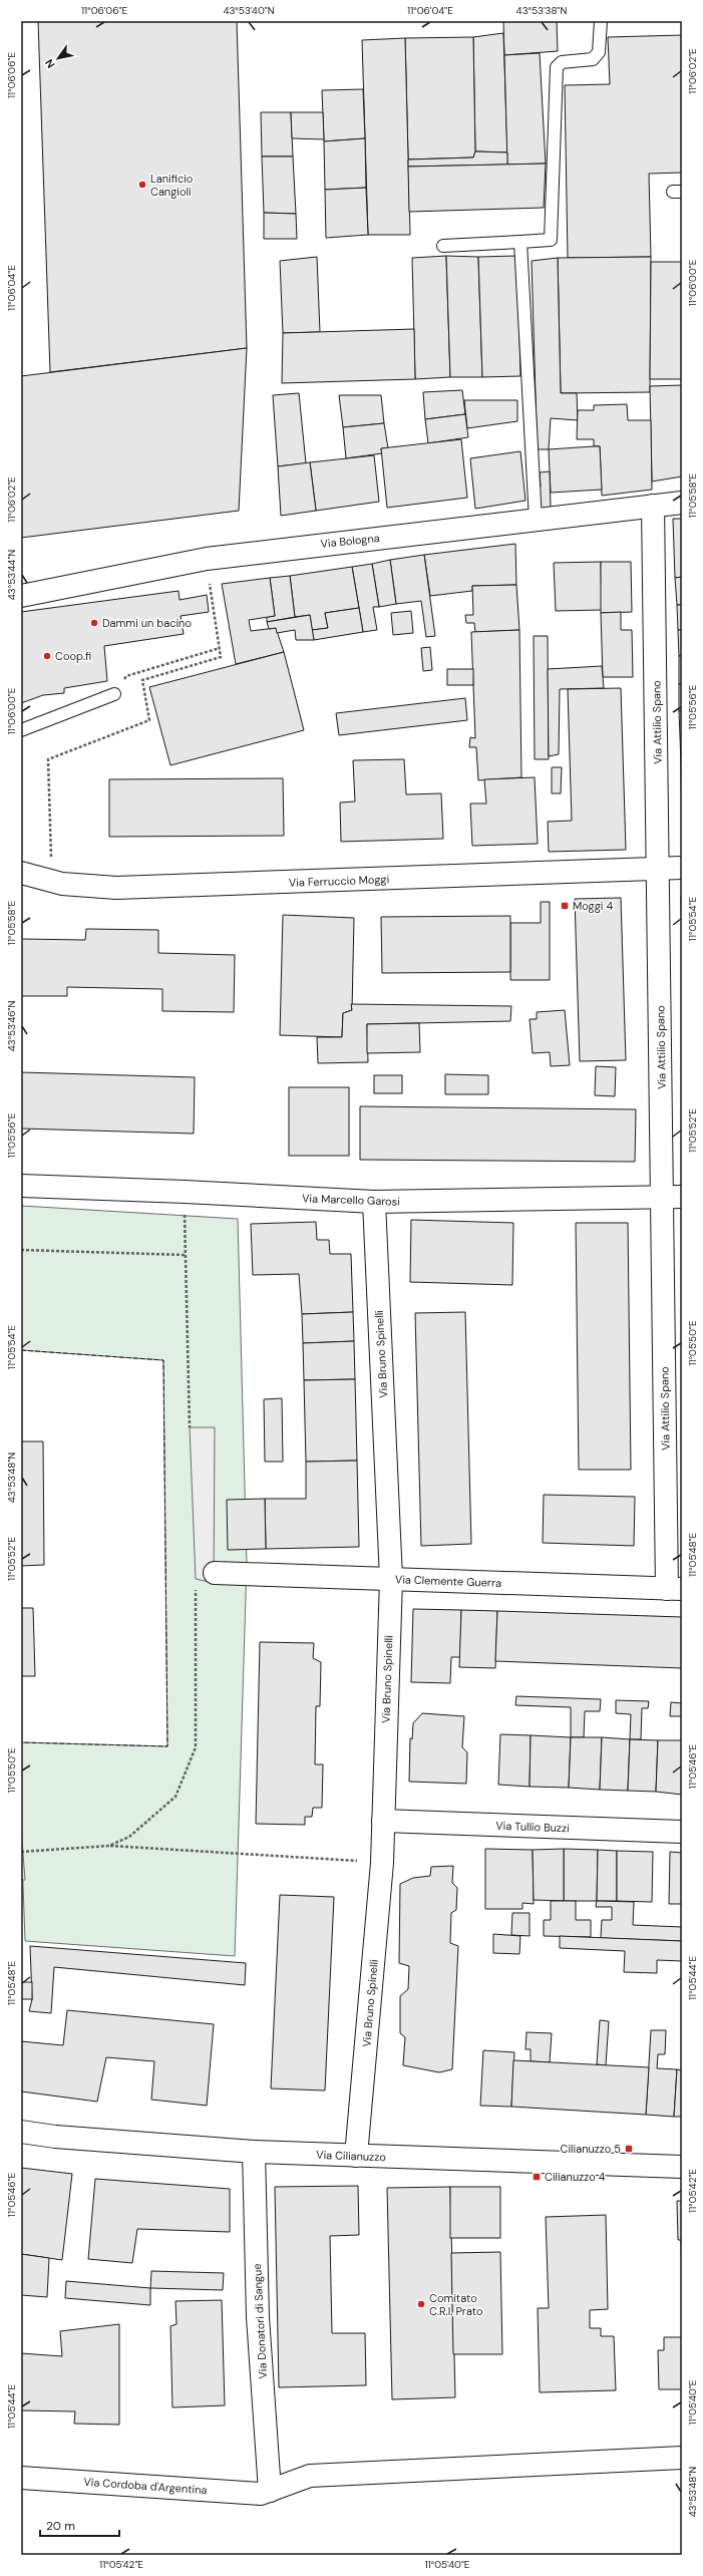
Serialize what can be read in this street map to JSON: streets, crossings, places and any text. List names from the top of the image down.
{
  "streets": {
    "street": [
      "Via Bologna",
      "Via Attilio Spano",
      "Via Ferruccio Moggi",
      "Via Marcello Garosi",
      "Via Bruno Spinelli",
      "Via Clemente Guerra",
      "Via Tullio Buzzi",
      "Via Cilianuzzo",
      "Via Donatori di Sangue",
      "Via Cordoba d'Argentina"
    ]
  },
  "crossings": [
    ["Via Bologna", "Via Attilio Spano"],
    ["Via Attilio Spano", "Via Ferruccio Moggi"],
    ["Via Attilio Spano", "Via Marcello Garosi"],
    ["Via Attilio Spano", "Via Clemente Guerra"],
    ["Via Marcello Garosi", "Via Bruno Spinelli"],
    ["Via Bruno Spinelli", "Via Clemente Guerra"],
    ["Via Bruno Spinelli", "Via Tullio Buzzi"],
    ["Via Bruno Spinelli", "Via Cilianuzzo"],
    ["Via Cilianuzzo", "Via Donatori di Sangue"],
    ["Via Donatori di Sangue", "Via Cordoba d'Argentina"]
  ],
  "places": {
    "other": [
      "Lanificio Cangioli",
      "Dammi un bacino",
      "Coop.fi",
      "Comitato C.R.I. Prato"
    ],
    "transit": ["Moggi 4", "Cilianuzzo 5", "Cilianuzzo 4"]
  },
  "scale_bar": "20 m",
  "north": "bottom left",
  "coordinates": [
    "11°06'06\"E",
    "43°53'40\"N",
    "11°06'04\"E",
    "43°53'38\"N",
    "11°06'02\"E",
    "11°06'00\"E",
    "11°05'58\"E",
    "43°53'44\"N",
    "11°05'56\"E",
    "11°05'54\"E",
    "43°53'46\"N",
    "11°05'52\"E",
    "11°05'50\"E",
    "43°53'48\"N",
    "11°05'48\"E",
    "11°05'46\"E",
    "11°05'44\"E",
    "11°05'42\"E",
    "11°05'40\"E"
  ]
}
